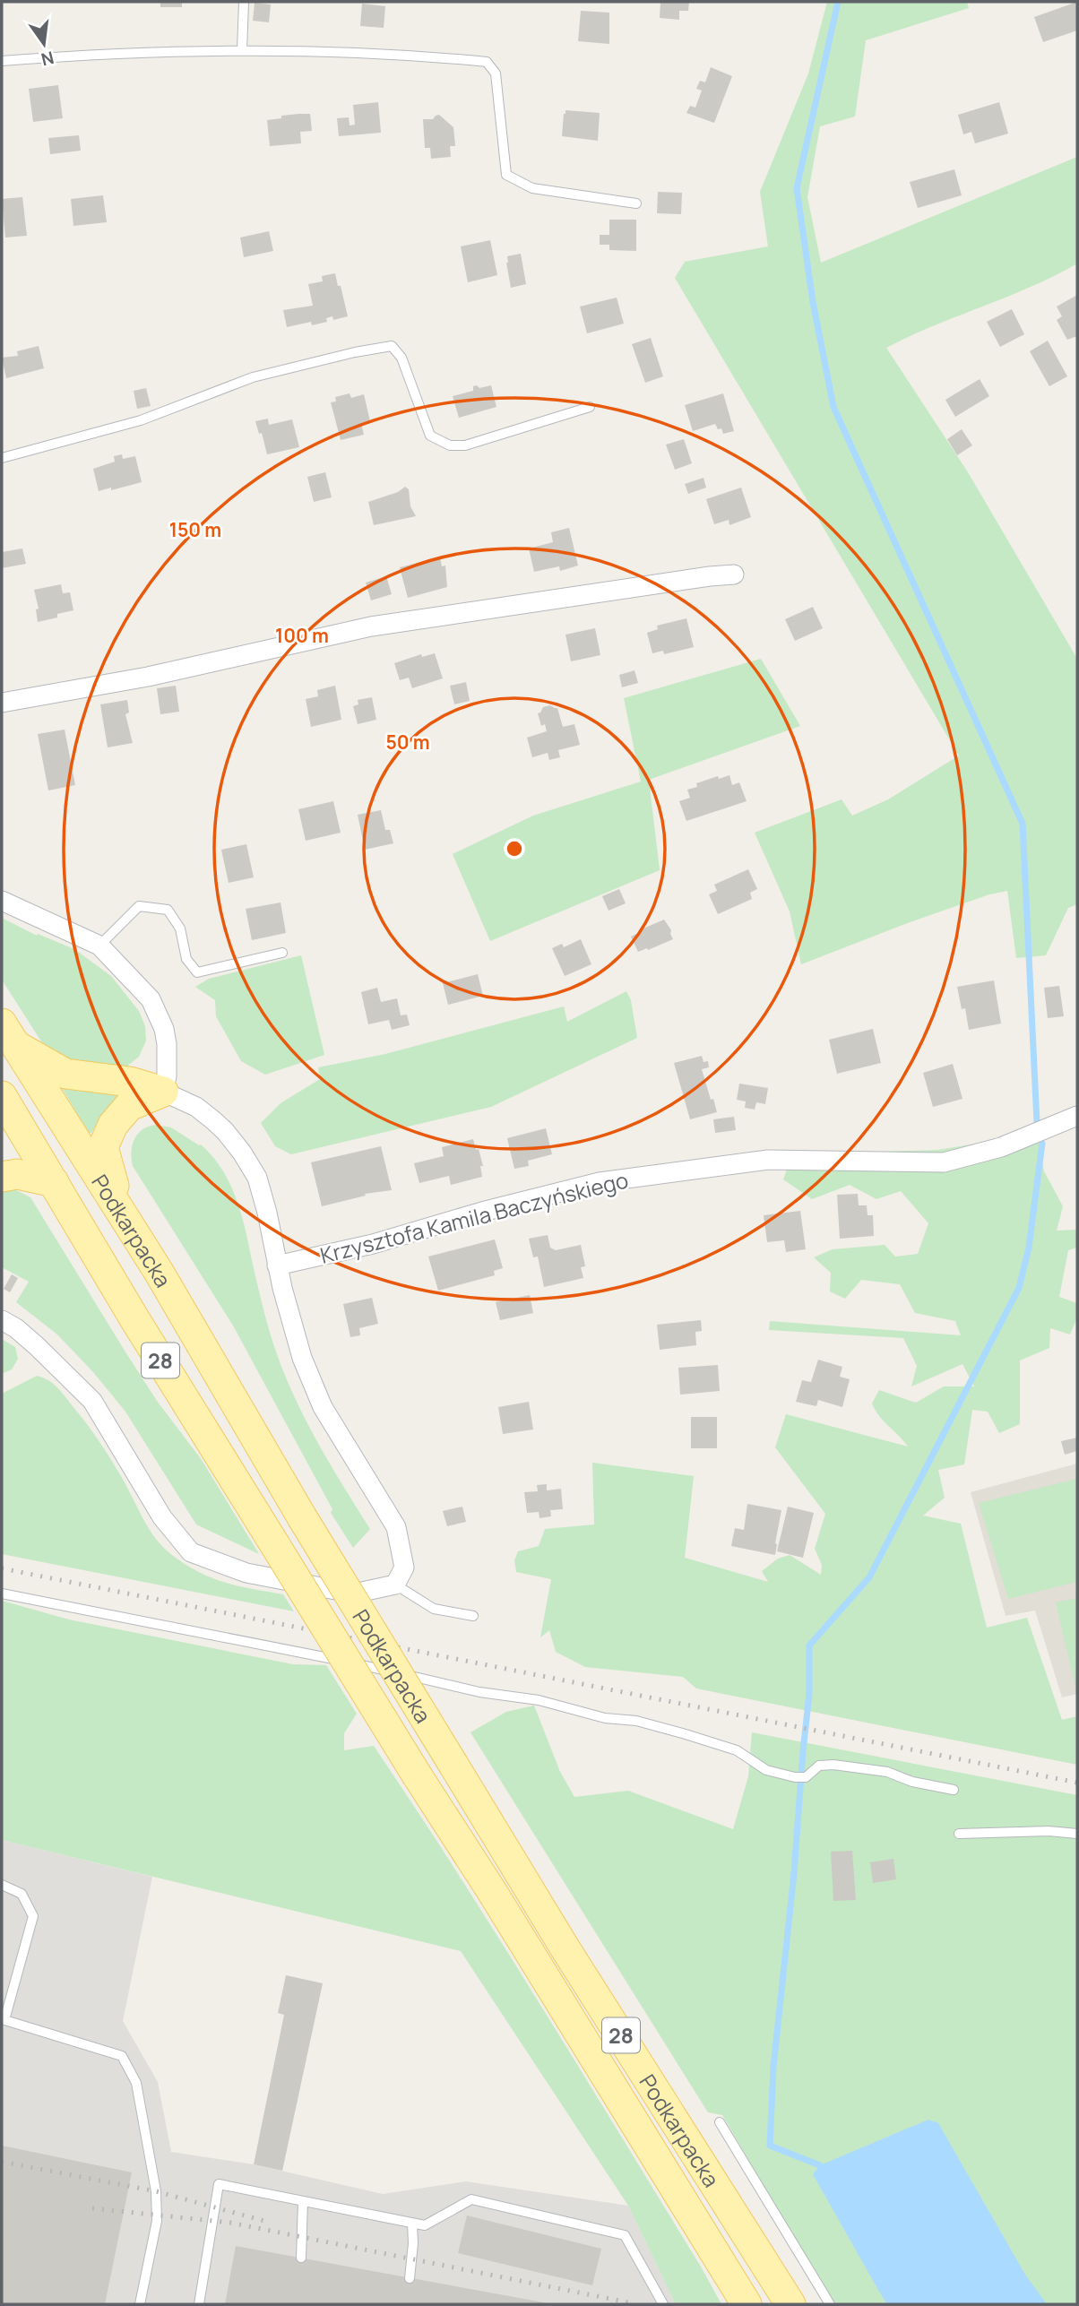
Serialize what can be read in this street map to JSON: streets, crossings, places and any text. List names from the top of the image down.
{
  "streets": {
    "main road": ["Podkarpacka", "28"],
    "street": ["Krzysztofa Kamila Baczyńskiego"]
  },
  "north": "bottom",
  "rings": ["150 m", "100 m", "50 m"]
}
